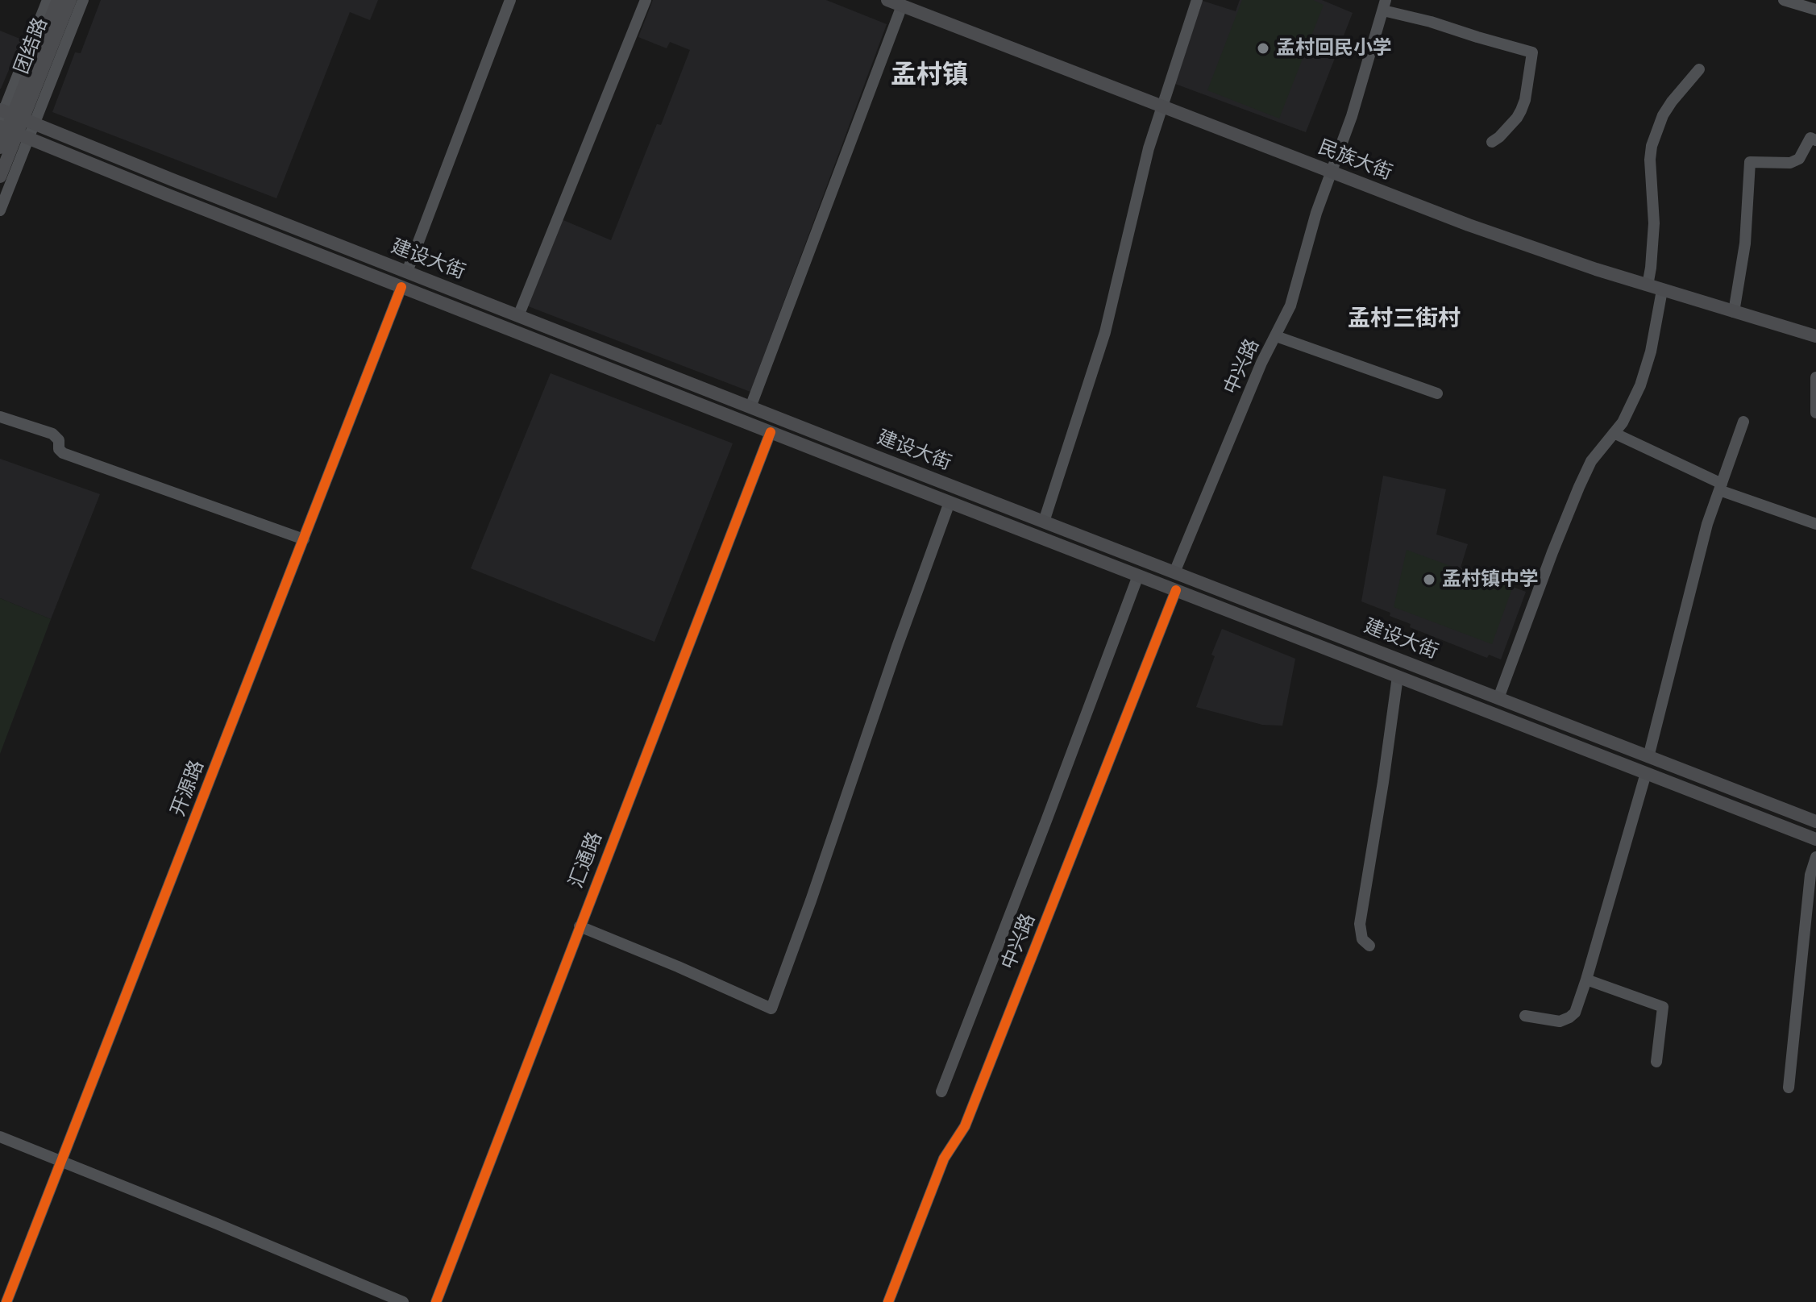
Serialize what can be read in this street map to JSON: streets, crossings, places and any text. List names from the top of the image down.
{
  "streets": {
    "main road": ["团结路", "民族大街", "建设大街"],
    "street": ["中兴路", "开源路", "汇通路"]
  },
  "crossings": [
    ["团结路", "建设大街"],
    ["民族大街", "中兴路"],
    ["建设大街", "中兴路"],
    ["建设大街", "开源路"],
    ["建设大街", "汇通路"]
  ],
  "districts": ["孟村镇", "孟村三街村"],
  "places": ["孟村回民小学", "孟村镇中学"]
}
